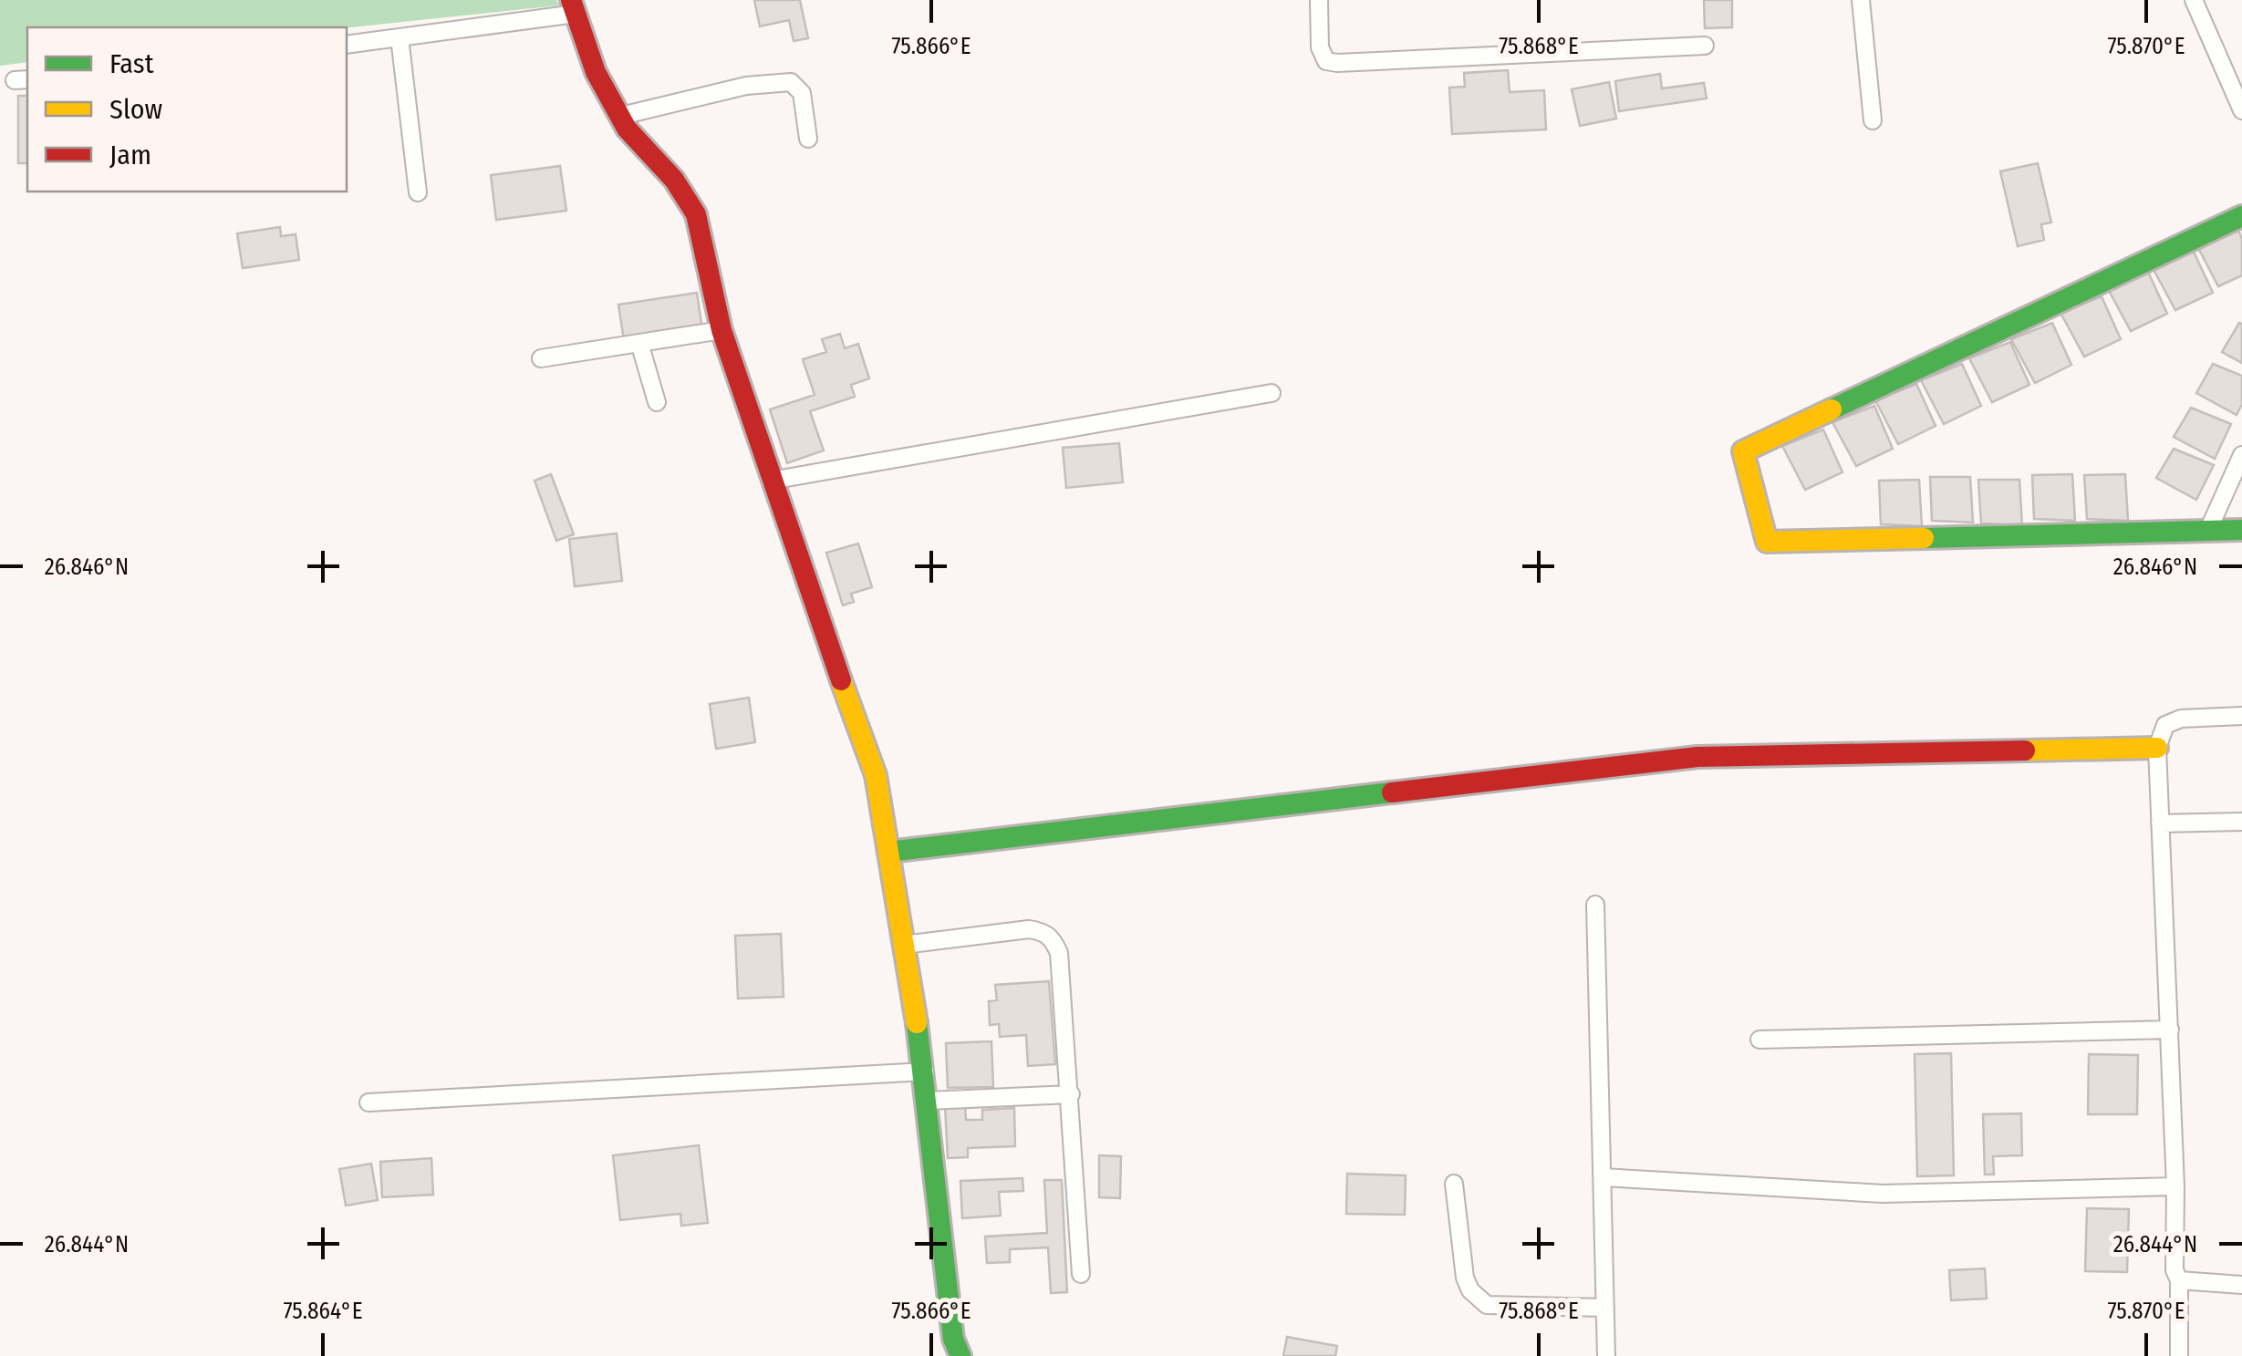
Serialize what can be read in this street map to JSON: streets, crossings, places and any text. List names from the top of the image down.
{
  "legend": ["Fast", "Slow", "Jam"],
  "coordinates": [
    "75.866°E",
    "75.868°E",
    "75.870°E",
    "26.846°N",
    "26.844°N",
    "75.864°E"
  ]
}
